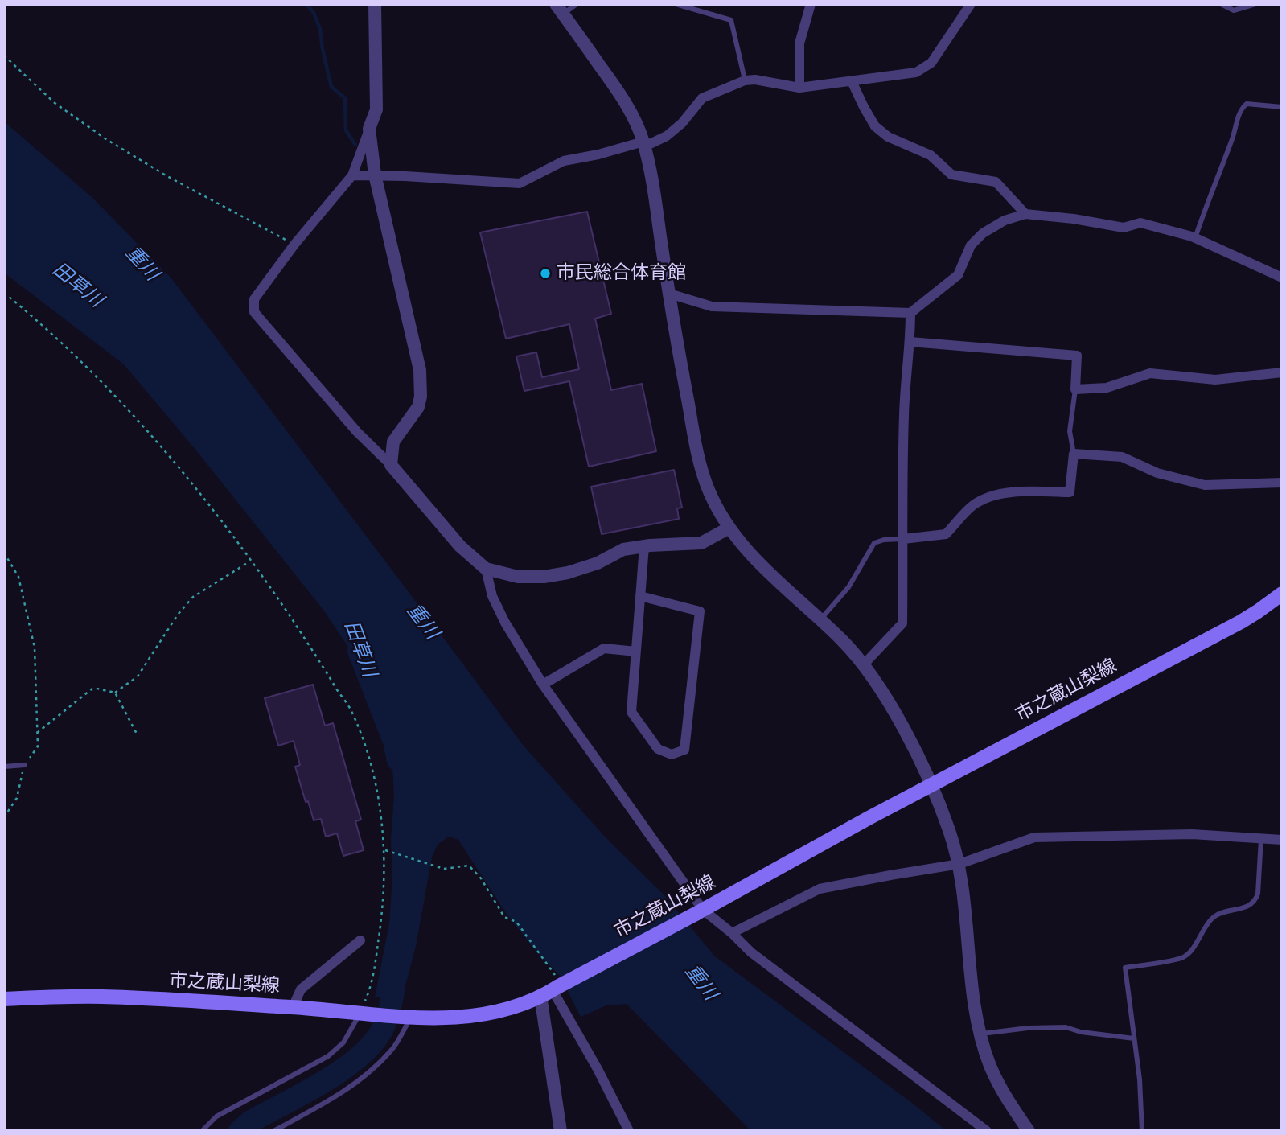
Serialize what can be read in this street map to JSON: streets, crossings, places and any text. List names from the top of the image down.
{
  "streets": {
    "main road": ["市之蔵山梨線"]
  },
  "water": ["重川", "田草川"],
  "places": ["市民総合体育館"]
}
